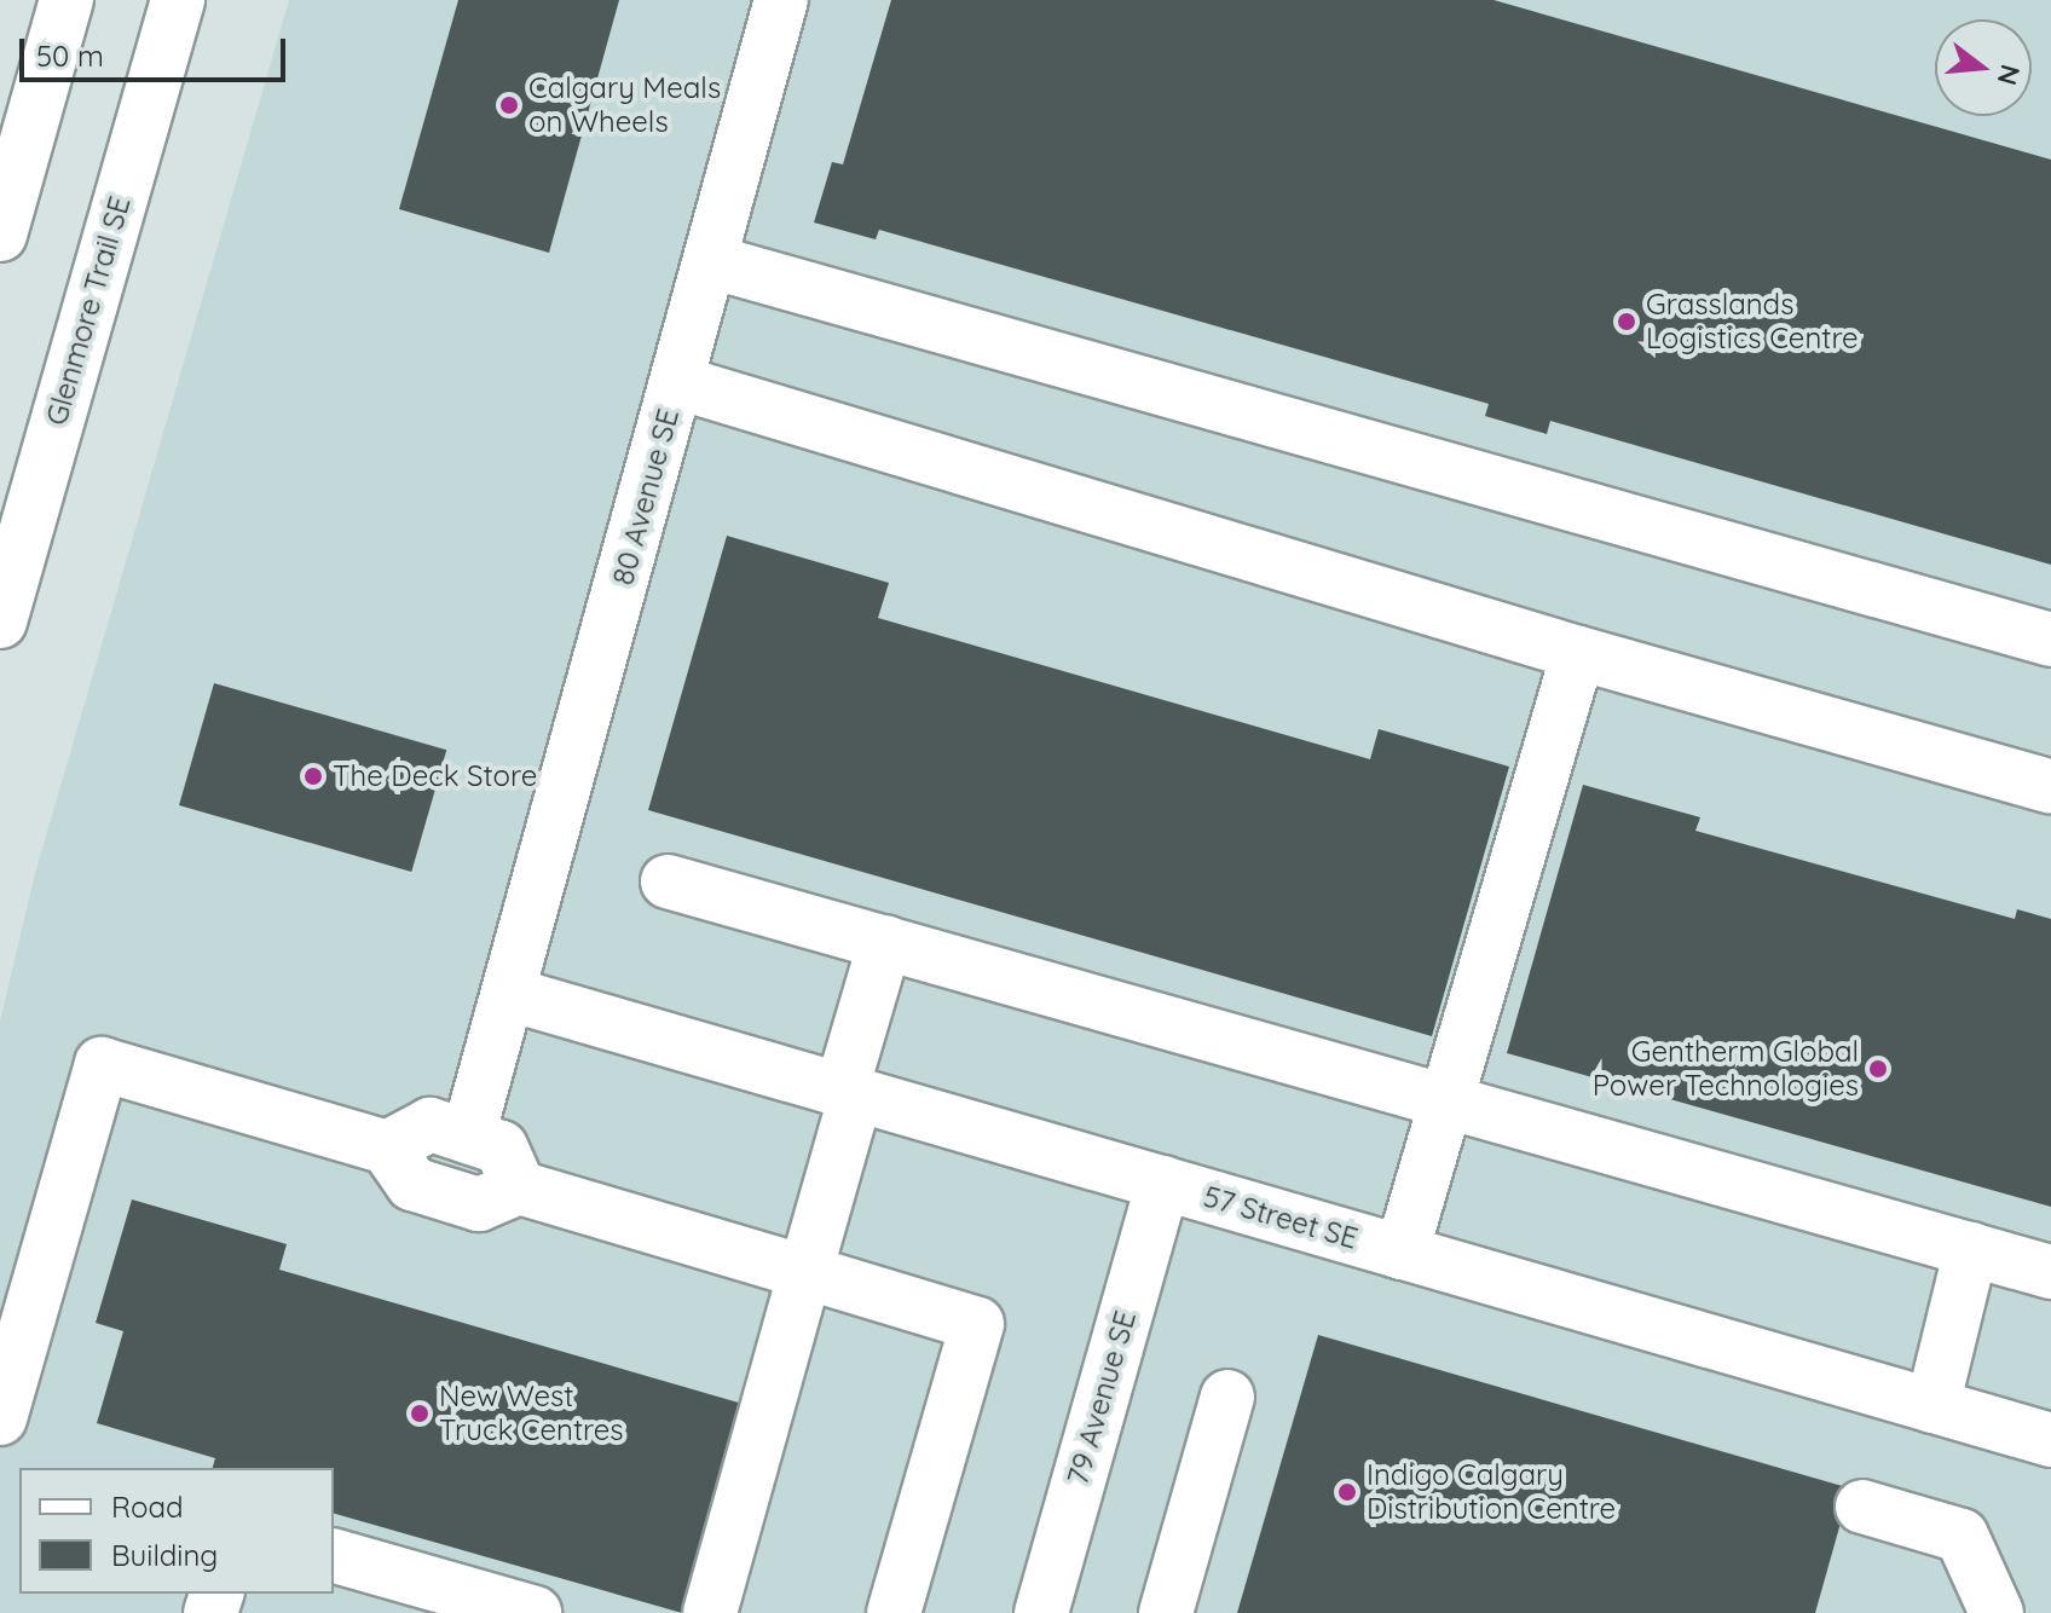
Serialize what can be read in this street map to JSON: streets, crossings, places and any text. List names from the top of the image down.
{
  "streets": {
    "street": [
      "Glenmore Trail SE",
      "80 Avenue SE",
      "57 Street SE",
      "79 Avenue SE"
    ]
  },
  "crossings": [
    ["80 Avenue SE", "57 Street SE"],
    ["57 Street SE", "79 Avenue SE"]
  ],
  "places": [
    "Calgary Meals on Wheels",
    "Grasslands Logistics Centre",
    "The Deck Store",
    "Gentherm Global Power Technologies",
    "New West Truck Centres",
    "Indigo Calgary Distribution Centre"
  ],
  "legend": ["Road", "Building"],
  "scale_bar": "50 m",
  "north": "right"
}
